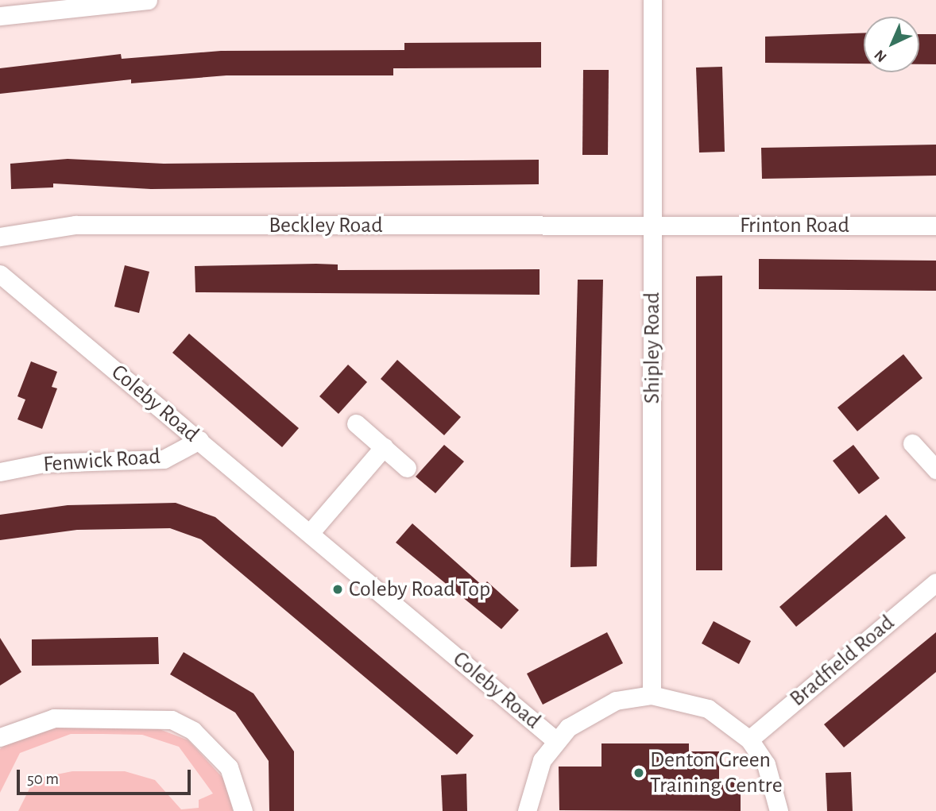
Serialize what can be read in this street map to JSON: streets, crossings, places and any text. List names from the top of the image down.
{
  "streets": {
    "street": [
      "Beckley Road",
      "Frinton Road",
      "Shipley Road",
      "Coleby Road",
      "Fenwick Road",
      "Bradfield Road"
    ]
  },
  "crossings": [
    ["Beckley Road", "Frinton Road"],
    ["Beckley Road", "Shipley Road"],
    ["Frinton Road", "Shipley Road"],
    ["Coleby Road", "Fenwick Road"]
  ],
  "places": ["Coleby Road Top", "Denton Green Training Centre"],
  "scale_bar": "50 m",
  "north": "bottom left"
}
